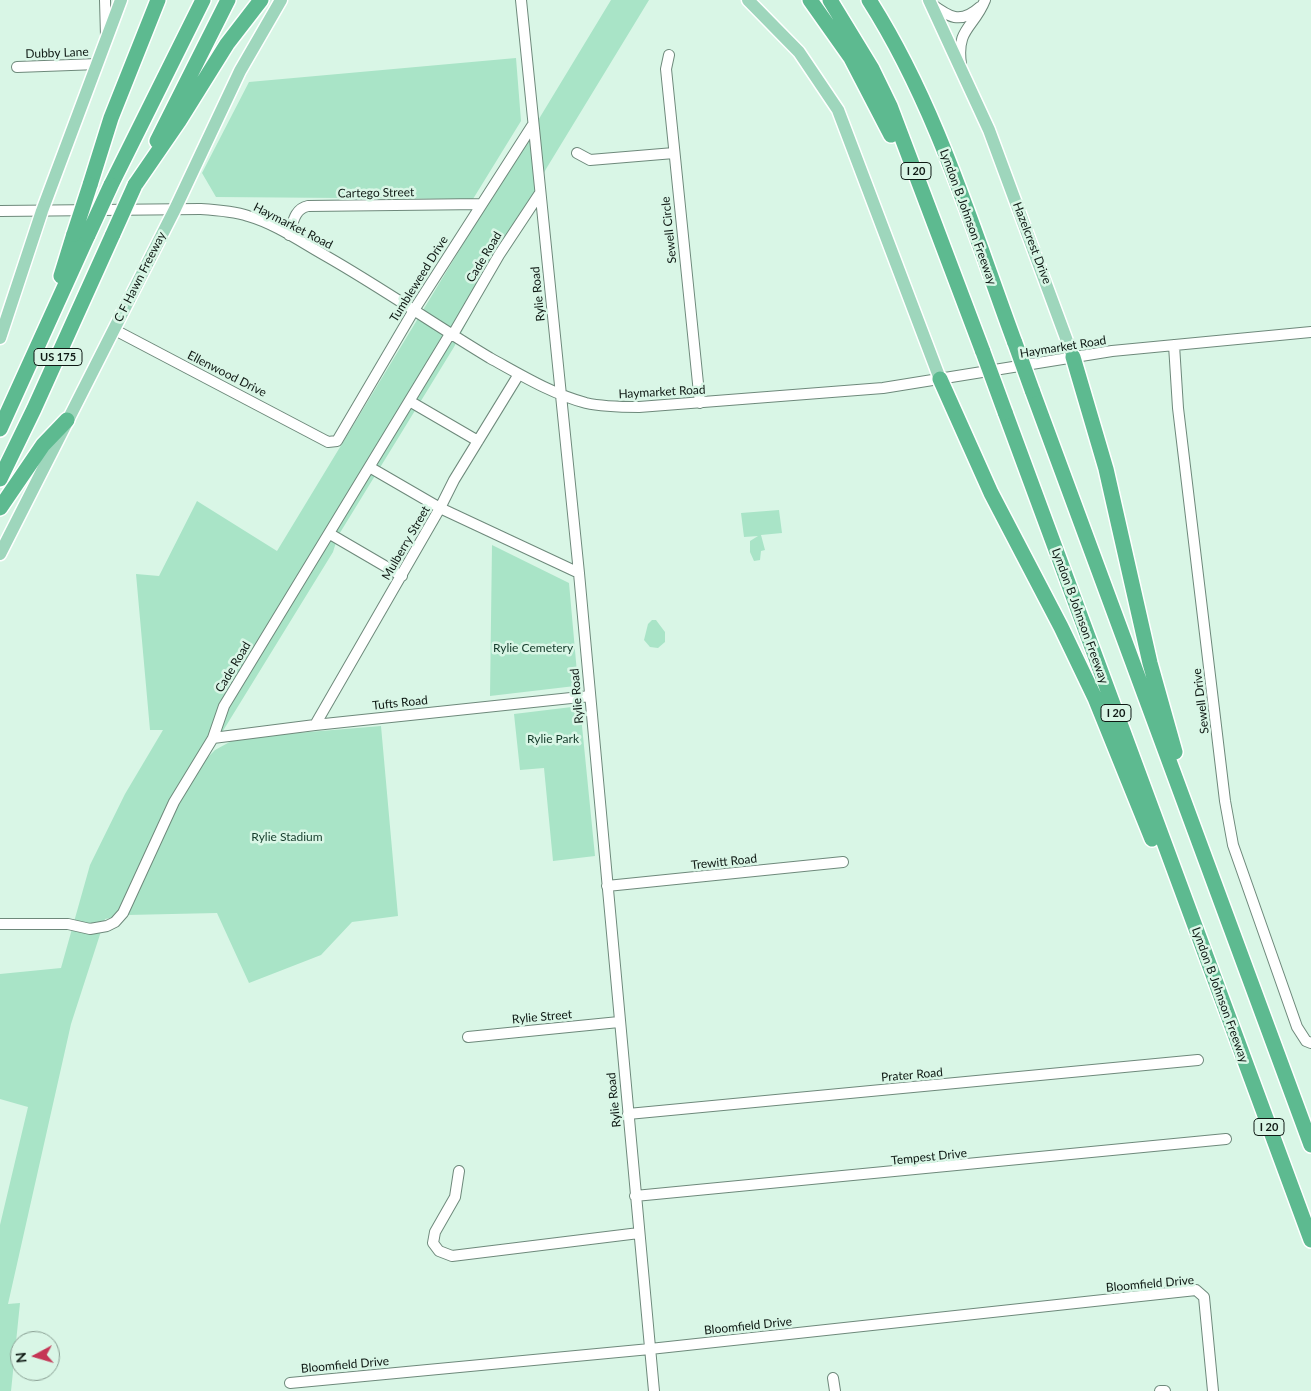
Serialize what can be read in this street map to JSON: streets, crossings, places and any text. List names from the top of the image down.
{
  "streets": {
    "highway": ["I 20", "Lyndon B Johnson Freeway", "US 175"],
    "main road": ["Hazelcrest Drive", "C F Hawn Freeway"],
    "street": [
      "Dubby Lane",
      "Cartego Street",
      "Haymarket Road",
      "Sewell Circle",
      "Cade Road",
      "Tumbleweed Drive",
      "Rylie Road",
      "Ellenwood Drive",
      "Mulberry Street",
      "Sewell Drive",
      "Tufts Road",
      "Trewitt Road",
      "Rylie Street",
      "Prater Road",
      "Tempest Drive",
      "Bloomfield Drive"
    ]
  },
  "crossings": [
    ["Cartego Street", "Haymarket Road"],
    ["Cartego Street", "Tumbleweed Drive"],
    ["Haymarket Road", "Sewell Circle"],
    ["Haymarket Road", "Hazelcrest Drive"],
    ["Haymarket Road", "Cade Road"],
    ["Haymarket Road", "C F Hawn Freeway"],
    ["Haymarket Road", "Tumbleweed Drive"],
    ["Haymarket Road", "Rylie Road"],
    ["Haymarket Road", "Mulberry Street"],
    ["Haymarket Road", "Sewell Drive"],
    ["Cade Road", "Rylie Road"],
    ["Cade Road", "Tufts Road"],
    ["C F Hawn Freeway", "Ellenwood Drive"],
    ["Tumbleweed Drive", "Rylie Road"],
    ["Tumbleweed Drive", "Ellenwood Drive"],
    ["Rylie Road", "Tufts Road"],
    ["Rylie Road", "Trewitt Road"],
    ["Rylie Road", "Rylie Street"],
    ["Rylie Road", "Prater Road"],
    ["Rylie Road", "Tempest Drive"],
    ["Rylie Road", "Bloomfield Drive"],
    ["Mulberry Street", "Tufts Road"]
  ],
  "parks": ["Rylie Cemetery", "Rylie Park", "Rylie Stadium"],
  "north": "left"
}
